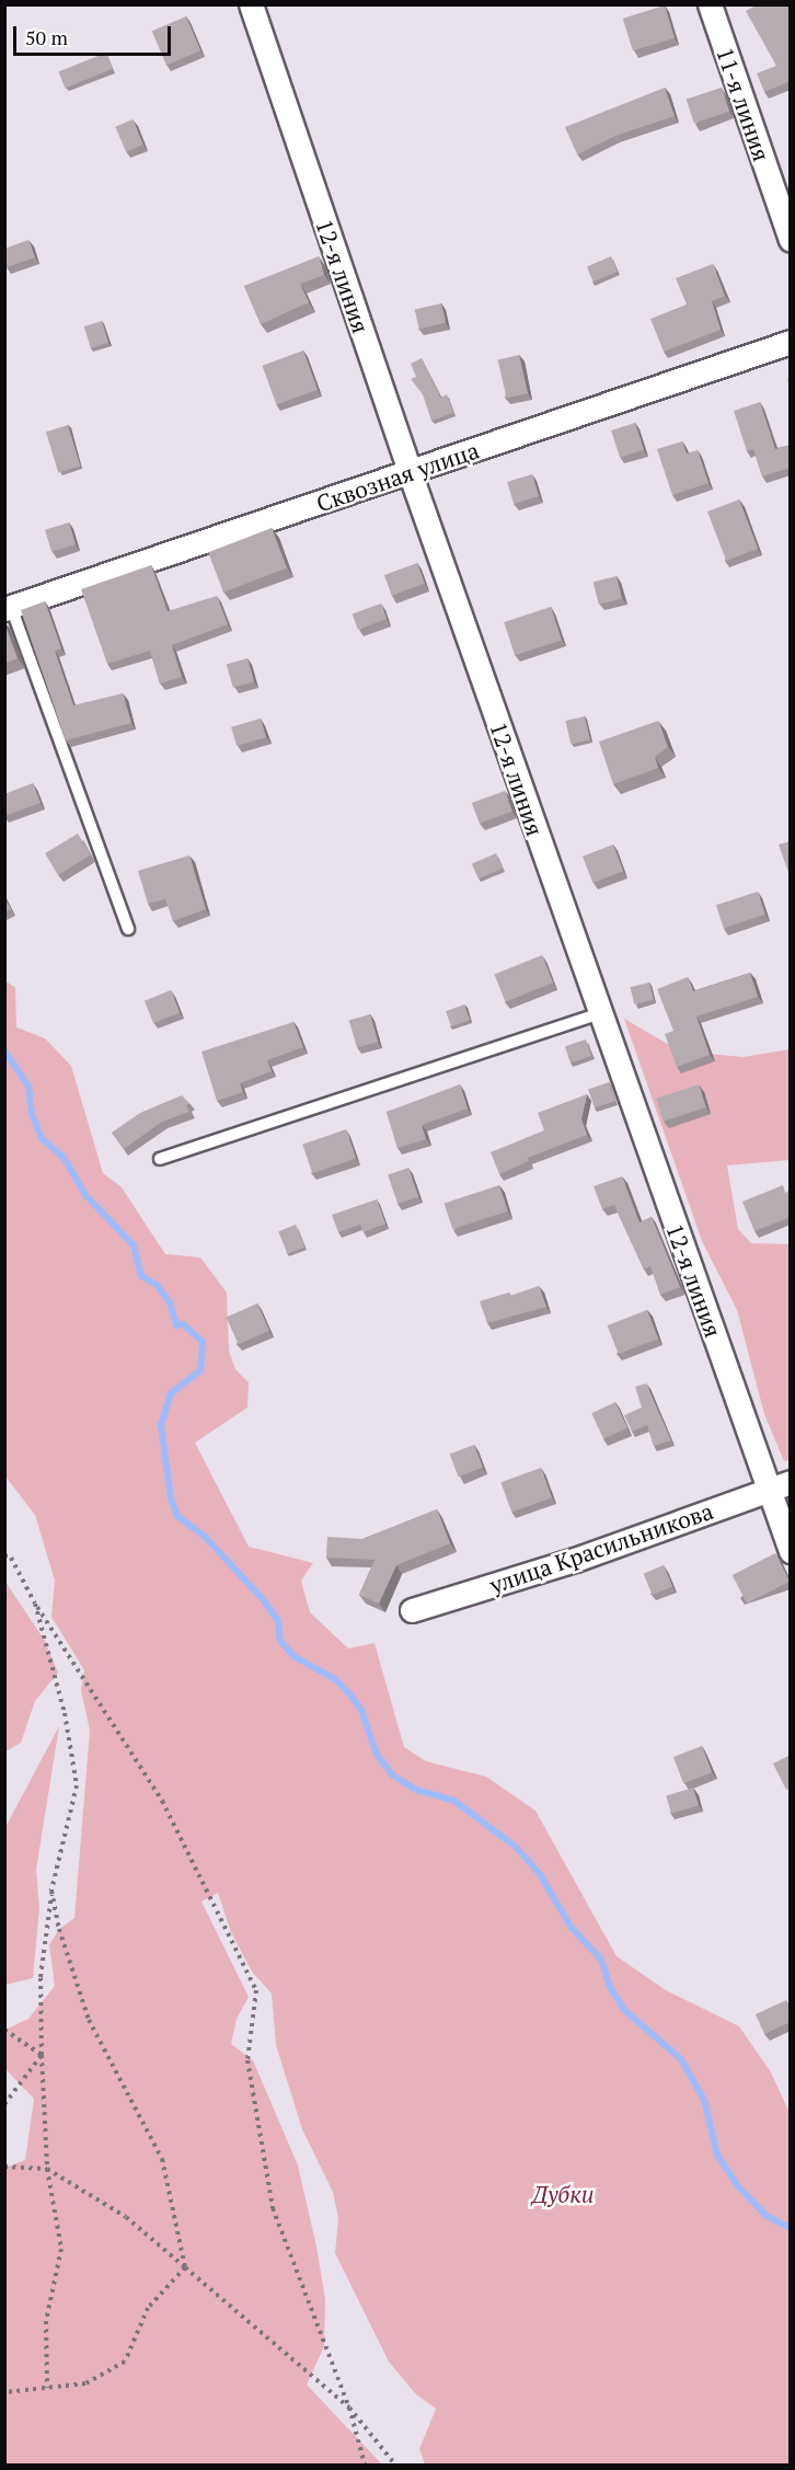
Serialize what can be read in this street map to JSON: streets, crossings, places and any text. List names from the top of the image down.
{
  "streets": {
    "street": [
      "11-я линия",
      "12-я линия",
      "Сквозная улица",
      "улица Красильникова"
    ]
  },
  "crossings": [
    ["12-я линия", "Сквозная улица"],
    ["12-я линия", "улица Красильникова"]
  ],
  "parks": ["Дубки"],
  "scale_bar": "50 m"
}
